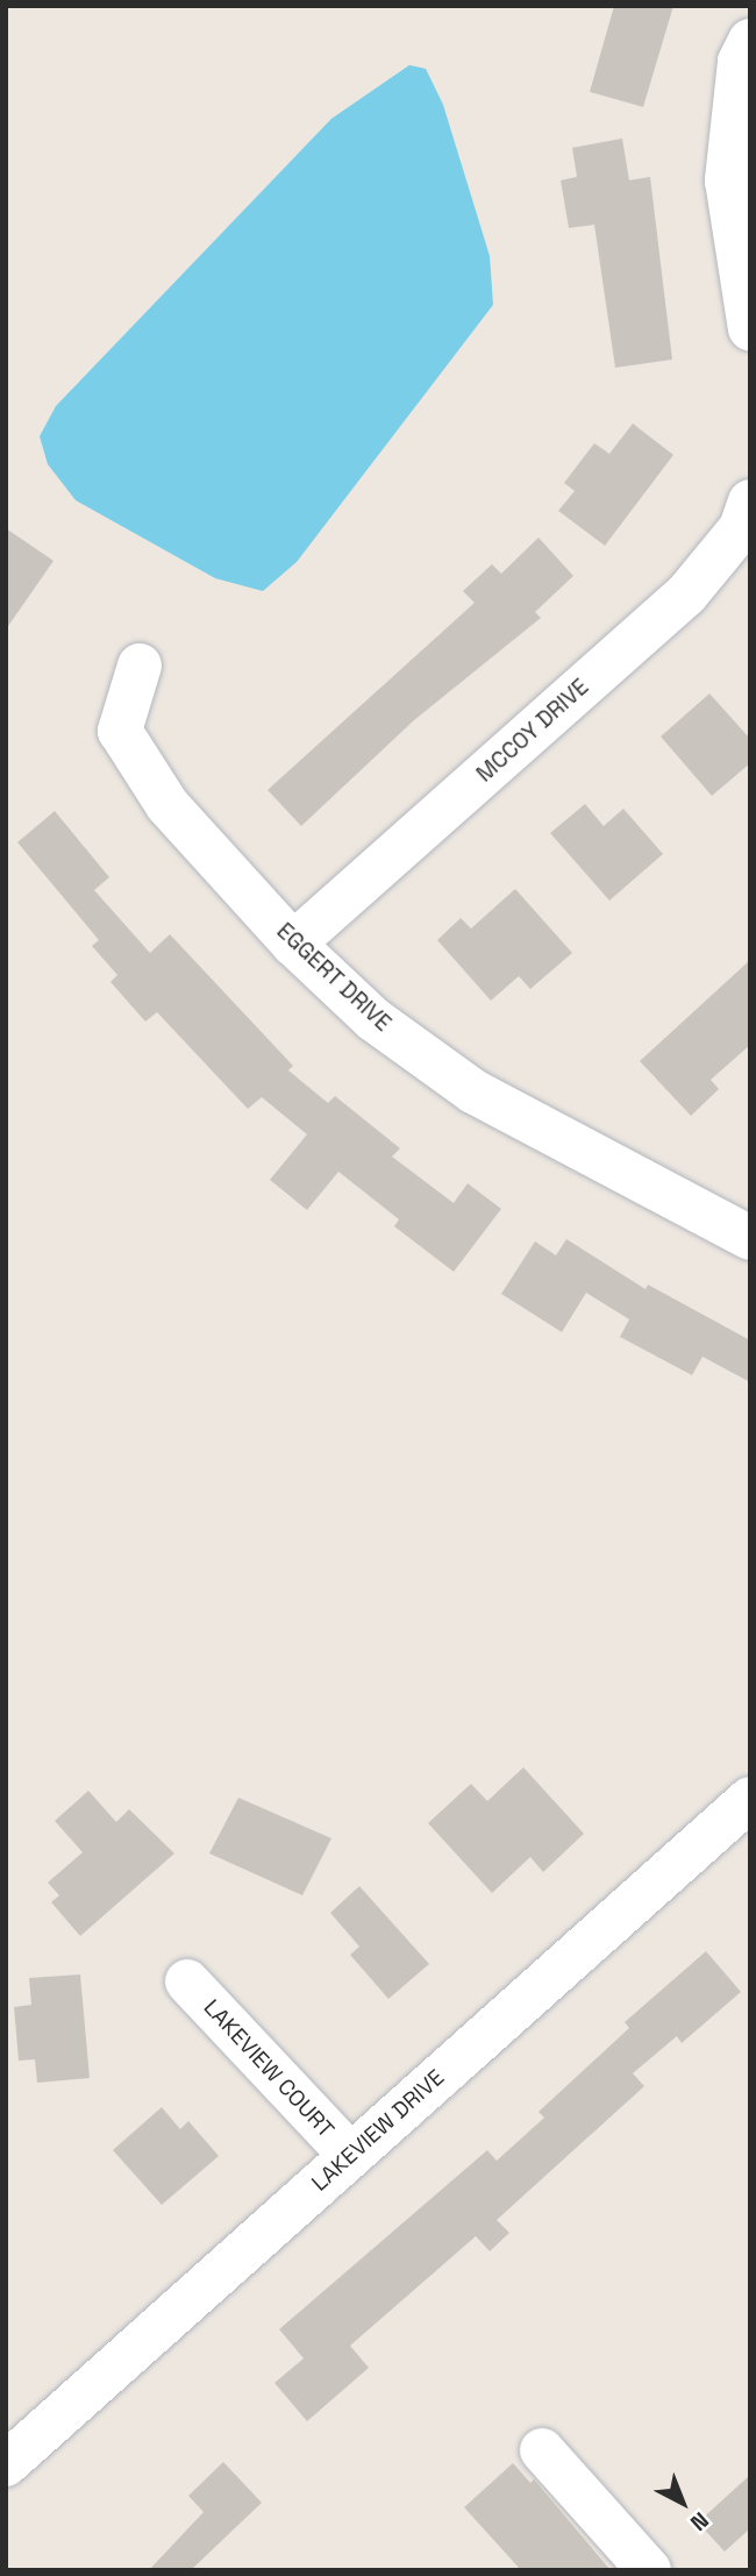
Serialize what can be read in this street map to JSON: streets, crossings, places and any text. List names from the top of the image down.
{
  "streets": {
    "street": [
      "MCCOY DRIVE",
      "EGGERT DRIVE",
      "LAKEVIEW COURT",
      "LAKEVIEW DRIVE"
    ]
  },
  "crossings": [
    ["MCCOY DRIVE", "EGGERT DRIVE"],
    ["LAKEVIEW COURT", "LAKEVIEW DRIVE"]
  ],
  "north": "bottom right"
}
